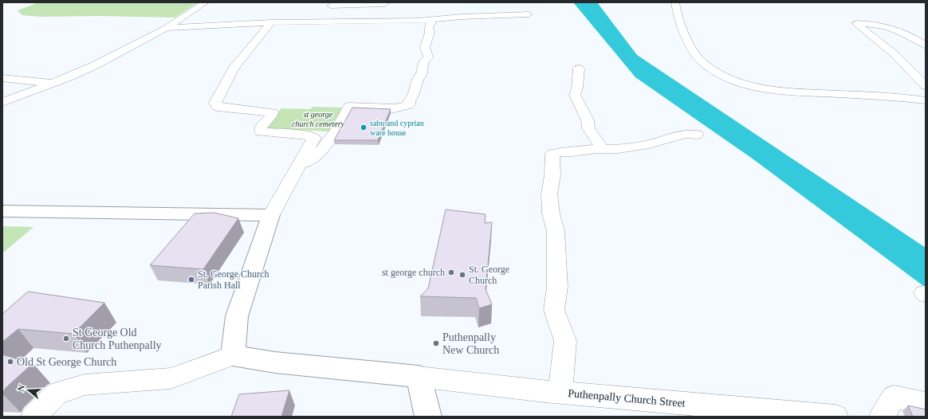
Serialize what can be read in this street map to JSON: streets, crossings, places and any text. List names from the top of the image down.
{
  "streets": {
    "street": ["Puthenpally Church Street"]
  },
  "parks": ["st george church cemetery"],
  "places": [
    "sabu and cyprian ware house",
    "st george church",
    "St. George Church",
    "St. George Church Parish Hall",
    "St George Old Church Puthenpally",
    "Puthenpally New Church",
    "Old St George Church"
  ],
  "north": "left"
}
